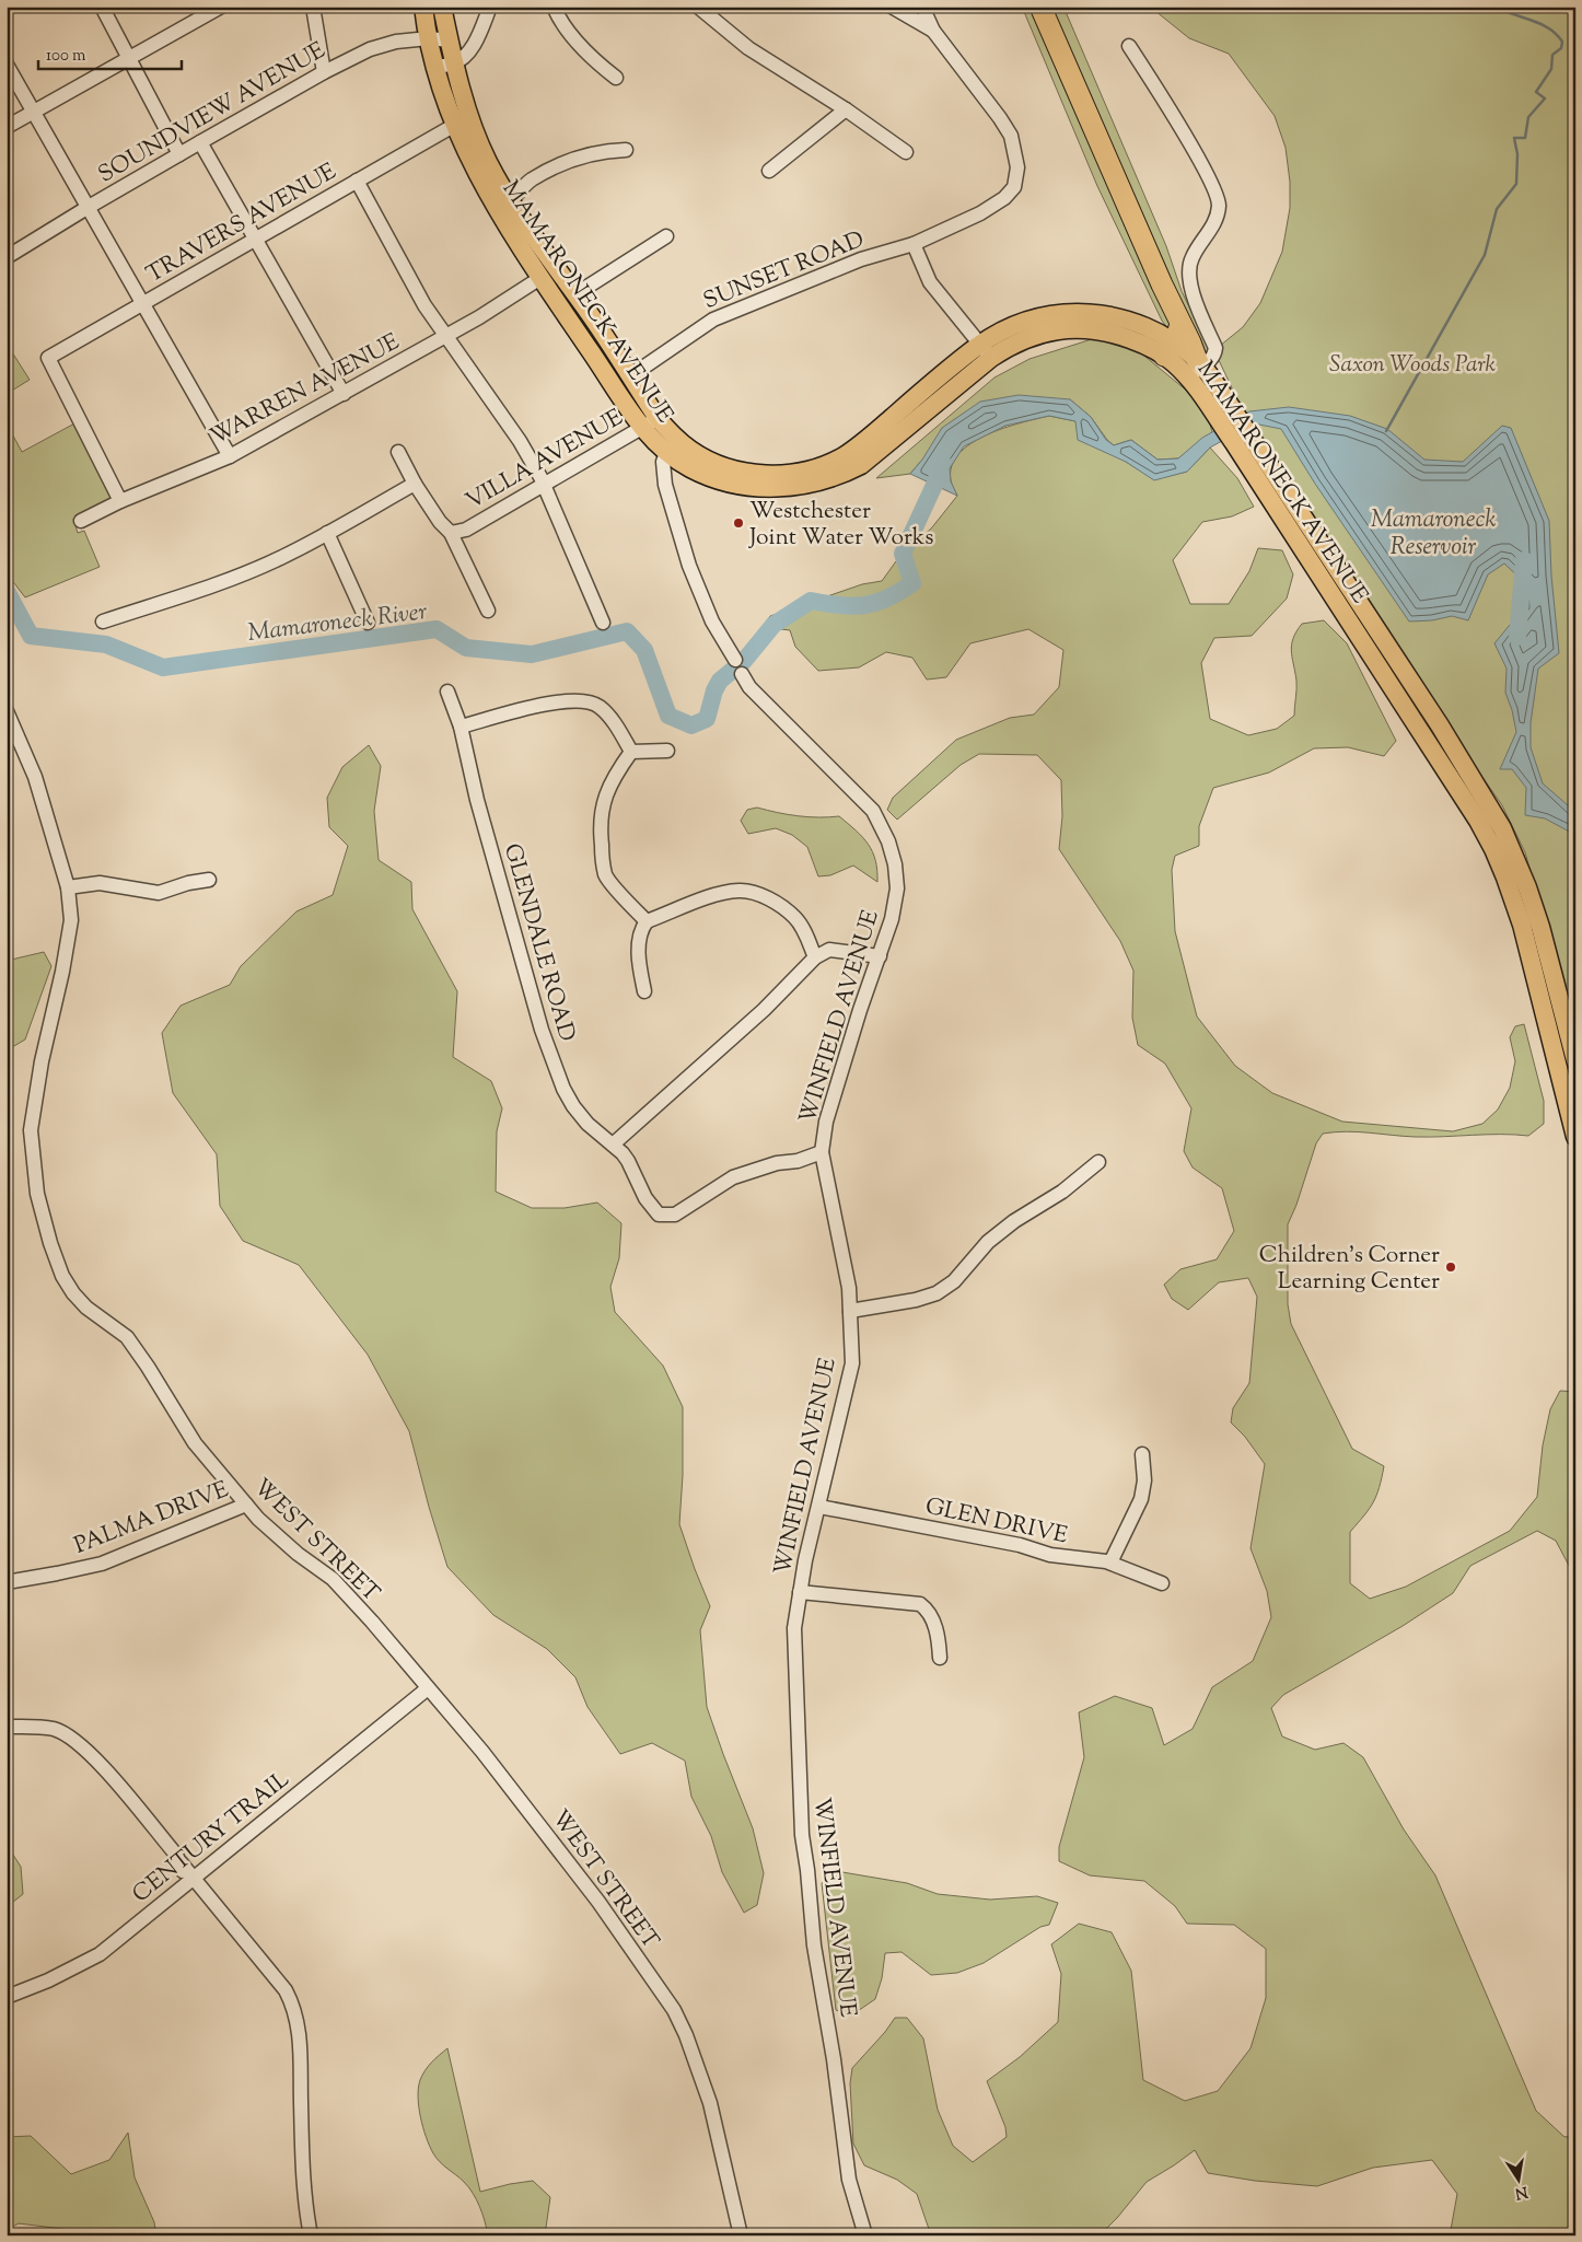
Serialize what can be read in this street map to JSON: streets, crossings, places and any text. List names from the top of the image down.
{
  "streets": {
    "main road": ["MAMARONECK AVENUE"],
    "street": [
      "SOUNDVIEW AVENUE",
      "TRAVERS AVENUE",
      "SUNSET ROAD",
      "WARREN AVENUE",
      "VILLA AVENUE",
      "GLENDALE ROAD",
      "WINFIELD AVENUE",
      "PALMA DRIVE",
      "GLEN DRIVE",
      "WEST STREET",
      "CENTURY TRAIL"
    ]
  },
  "crossings": [
    ["SOUNDVIEW AVENUE", "MAMARONECK AVENUE"],
    ["TRAVERS AVENUE", "MAMARONECK AVENUE"],
    ["TRAVERS AVENUE", "WARREN AVENUE"],
    ["SUNSET ROAD", "MAMARONECK AVENUE"],
    ["MAMARONECK AVENUE", "WARREN AVENUE"],
    ["MAMARONECK AVENUE", "VILLA AVENUE"],
    ["GLENDALE ROAD", "WINFIELD AVENUE"],
    ["WINFIELD AVENUE", "GLEN DRIVE"],
    ["PALMA DRIVE", "WEST STREET"],
    ["WEST STREET", "CENTURY TRAIL"]
  ],
  "water": ["Mamaroneck Reservoir", "Mamaroneck River"],
  "parks": ["Saxon Woods Park"],
  "places": ["Westchester Joint Water Works", "Children's Corner Learning Center"],
  "scale_bar": "100 m",
  "north": "bottom"
}
